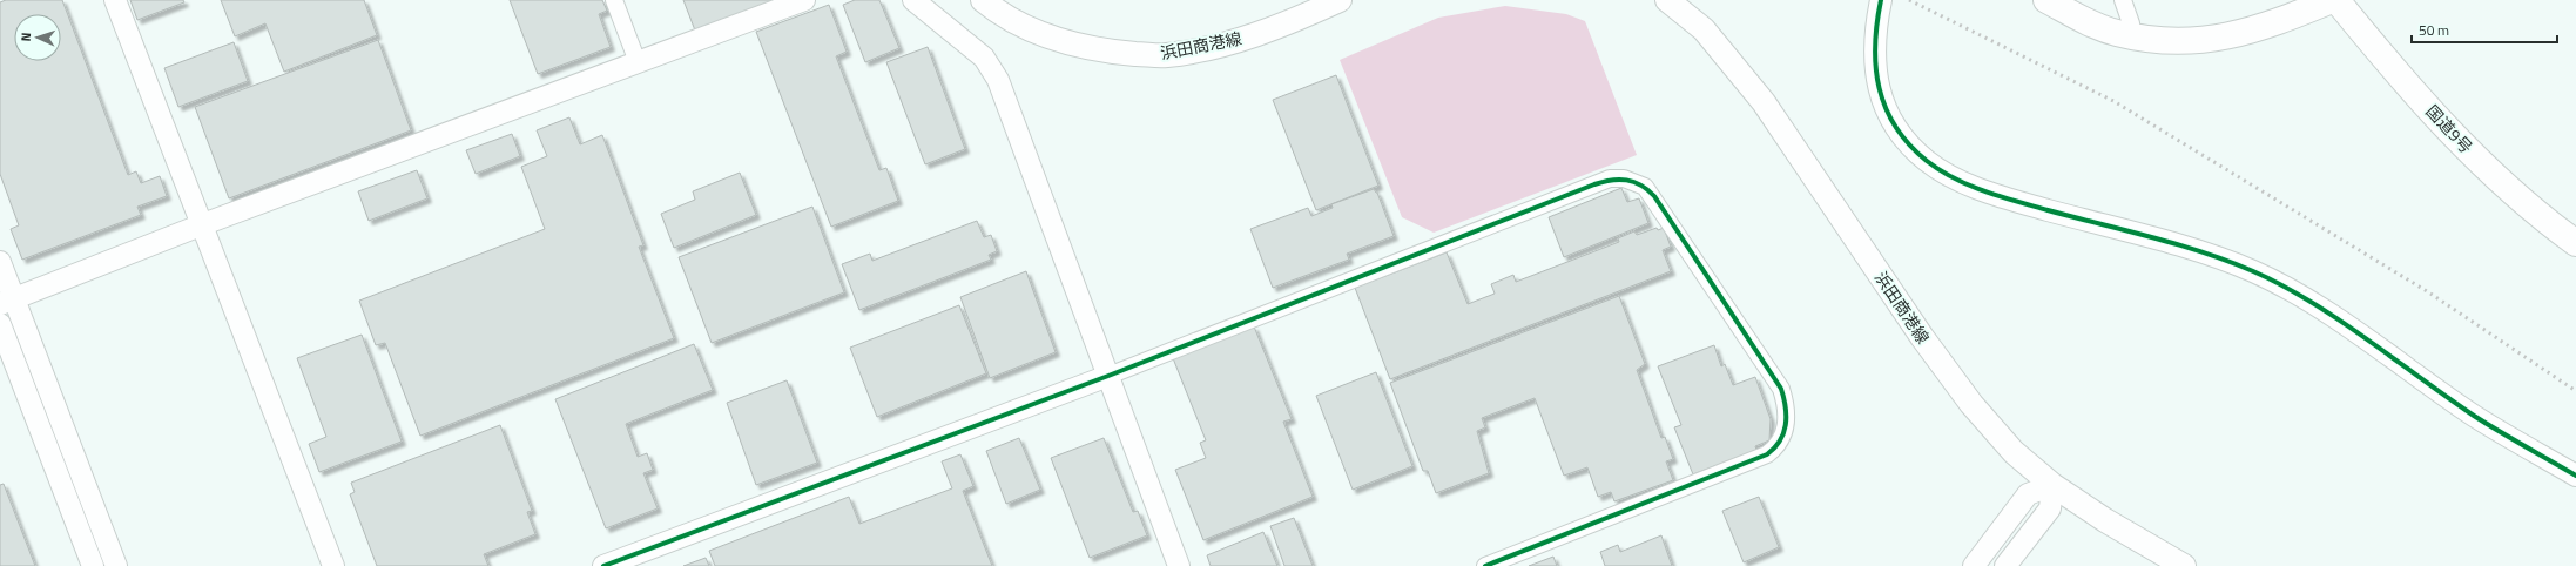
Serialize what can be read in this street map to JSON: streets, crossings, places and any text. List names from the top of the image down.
{
  "streets": {
    "highway": ["国道9号"],
    "main road": ["浜田商港線"]
  },
  "scale_bar": "50 m",
  "north": "left"
}
